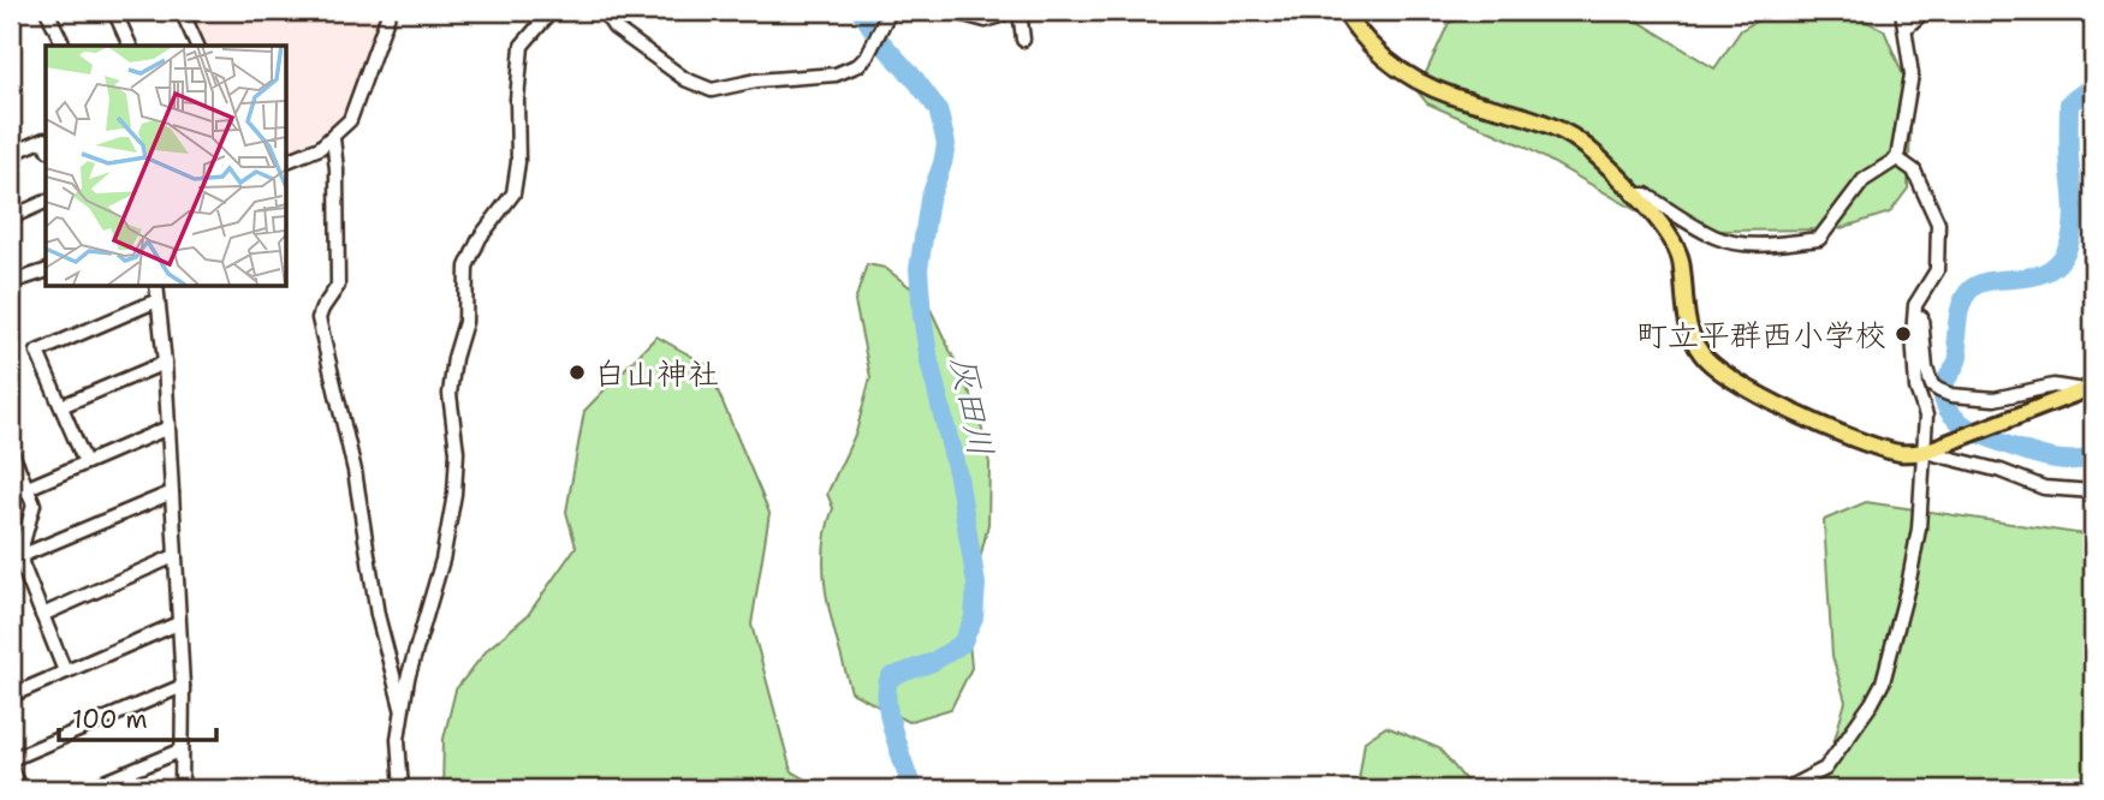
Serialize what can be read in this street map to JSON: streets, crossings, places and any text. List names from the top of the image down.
{
  "water": ["灰田川"],
  "places": ["町立平群西小学校", "白山神社"],
  "scale_bar": "100 m"
}
